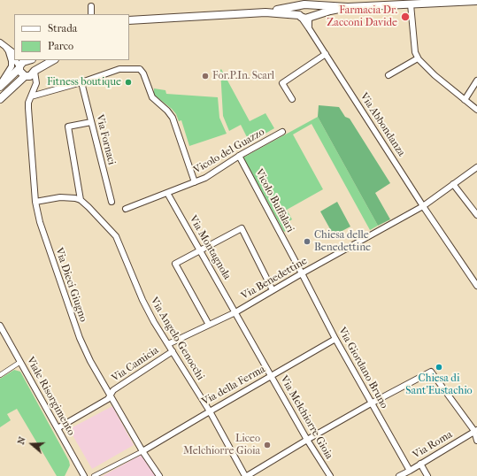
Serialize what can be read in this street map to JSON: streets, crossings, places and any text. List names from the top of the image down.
{
  "streets": {
    "street": [
      "Via Abbondanza",
      "Via Fornaci",
      "Vicolo del Guazzo",
      "Vicolo Buffalari",
      "Via Montagnola",
      "Via Benedettine",
      "Via Dieci Giugno",
      "Via Angelo Genocchi",
      "Via Camicia",
      "Via Giordano Bruno",
      "Via della Ferma",
      "Viale Risorgimento",
      "Via Melchiorre Gioia",
      "Via Roma"
    ]
  },
  "crossings": [
    ["Via Abbondanza", "Via Benedettine"],
    ["Vicolo del Guazzo", "Vicolo Buffalari"],
    ["Vicolo del Guazzo", "Via Montagnola"],
    ["Vicolo Buffalari", "Via Benedettine"],
    ["Vicolo Buffalari", "Via Giordano Bruno"],
    ["Via Montagnola", "Via Benedettine"],
    ["Via Montagnola", "Via Melchiorre Gioia"],
    ["Via Benedettine", "Via Angelo Genocchi"],
    ["Via Benedettine", "Via Giordano Bruno"],
    ["Via Benedettine", "Via Melchiorre Gioia"],
    ["Via Dieci Giugno", "Via Camicia"],
    ["Via Dieci Giugno", "Via della Ferma"],
    ["Via Angelo Genocchi", "Via Camicia"],
    ["Via Angelo Genocchi", "Via della Ferma"],
    ["Via Camicia", "Viale Risorgimento"],
    ["Via Giordano Bruno", "Via della Ferma"],
    ["Via Giordano Bruno", "Via Roma"],
    ["Via della Ferma", "Via Melchiorre Gioia"]
  ],
  "places": [
    "Farmacia Dr. Zacconi Davide",
    "For.P.In. Scarl",
    "Fitness boutique",
    "Chiesa delle Benedettine",
    "Chiesa di Sant'Eustachio",
    "Liceo Melchiorre Gioia"
  ],
  "legend": ["Strada", "Parco"],
  "north": "left"
}
